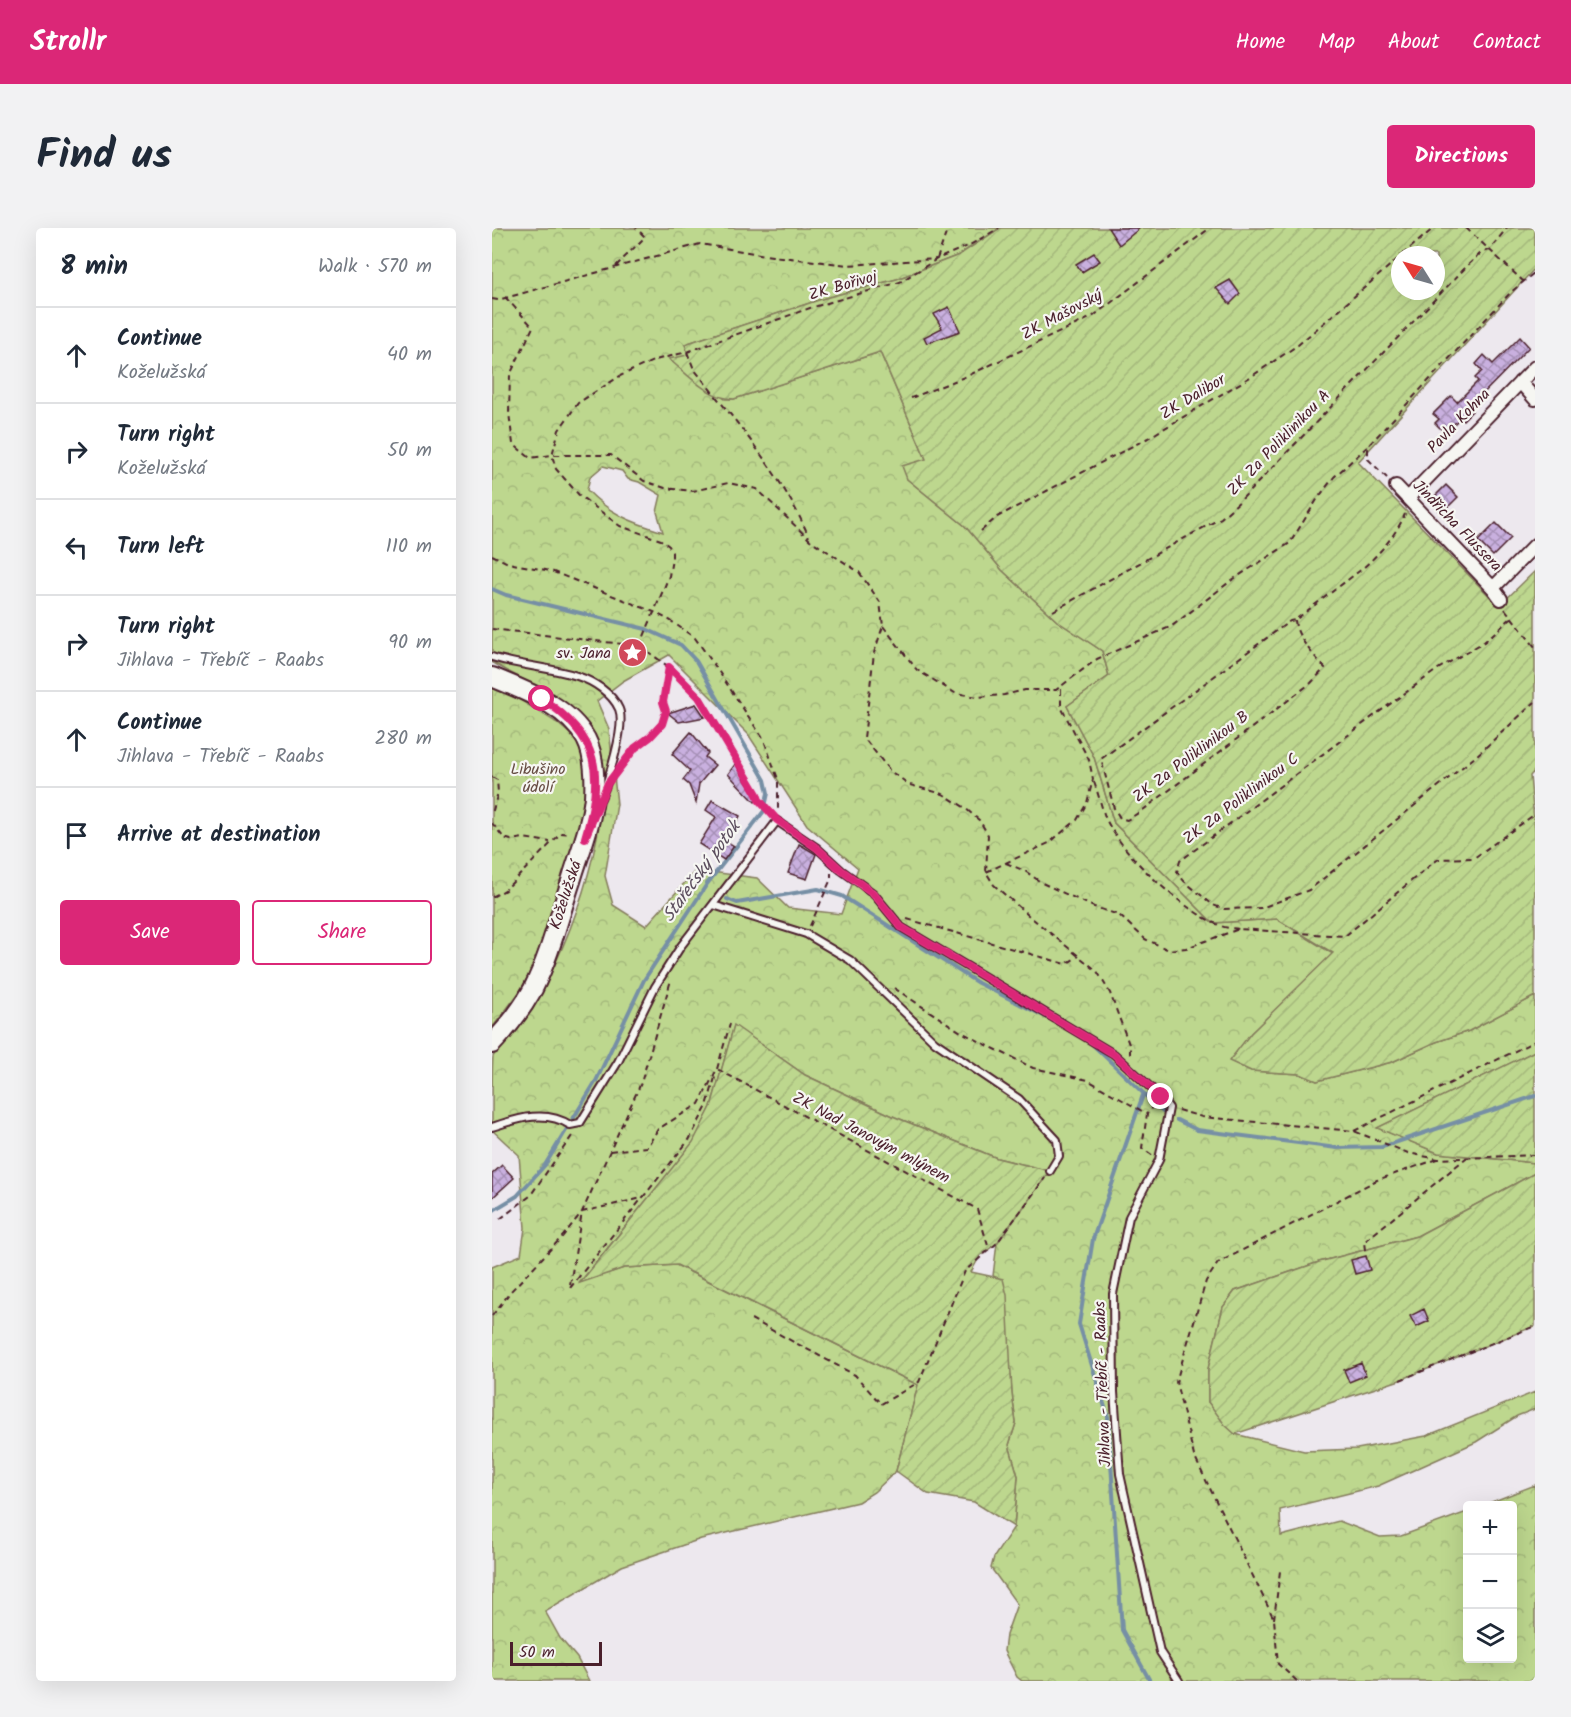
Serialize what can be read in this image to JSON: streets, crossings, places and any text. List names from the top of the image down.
{
  "streets": {
    "main road": ["Koželužská"],
    "street": ["Pavla Kohna", "Jindřicha Flussera"],
    "lane": ["Jihlava - Třebíč - Raabs"],
    "path": [
      "ZK Bořivoj",
      "ZK Mašovský",
      "ZK Dalibor",
      "ZK Za Poliklinikou A",
      "ZK Za Poliklinikou B",
      "ZK Za Poliklinikou C",
      "ZK Nad Janovým mlýnem"
    ]
  },
  "crossings": [
    ["Pavla Kohna", "Jindřicha Flussera"],
    ["Pavla Kohna", "ZK Za Poliklinikou B"],
    ["Jindřicha Flussera", "ZK Za Poliklinikou B"]
  ],
  "water": ["Stařečský potok"],
  "parks": ["Libušino údolí"],
  "places": {
    "place": ["sv. Jana"]
  },
  "scale_bar": "50 m",
  "north": "top left",
  "page": {
    "header": "Strollr",
    "nav": [
      "Home",
      "Map",
      "About",
      "Contact"
    ],
    "title": "Find us",
    "buttons": [
      "Directions",
      ["Save", "Share"]
    ],
    "heading": ["8 min", "Walk · 570 m"],
    "list": [
      ["Continue", "Koželužská", "40 m"],
      ["Turn right", "Koželužská", "50 m"],
      ["Turn left", "110 m"],
      ["Turn right", "Jihlava - Třebíč - Raabs", "90 m"],
      ["Continue", "Jihlava - Třebíč - Raabs", "280 m"],
      "Arrive at destination"
    ],
    "map_buttons": ["+", "−"],
    "scale": "50 m"
  }
}
